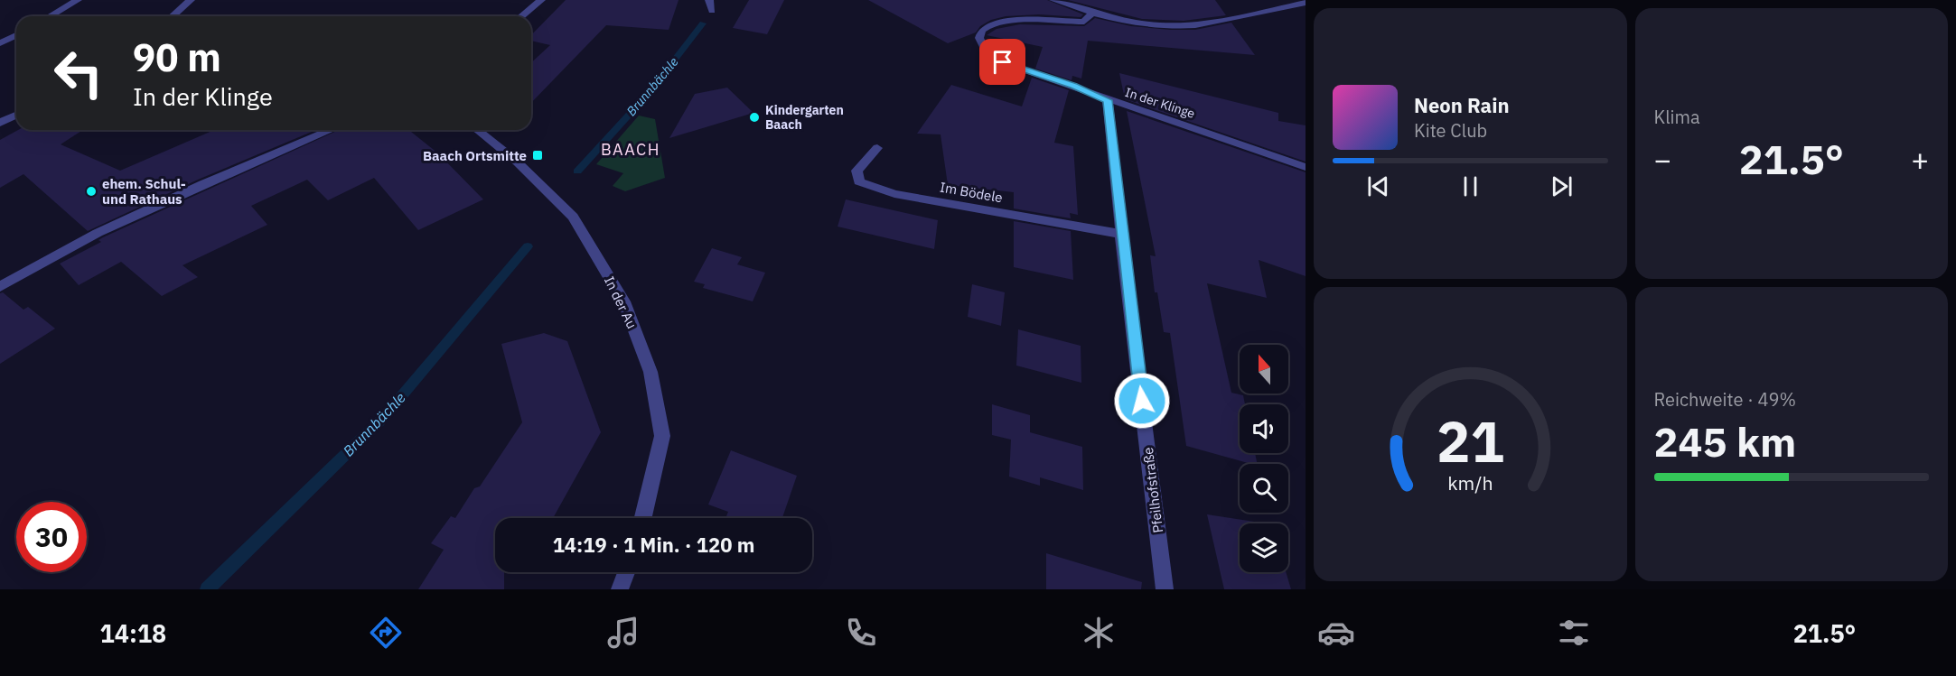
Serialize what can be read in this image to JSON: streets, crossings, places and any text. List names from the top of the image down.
{
  "streets": {
    "street": [
      "In der Klinge",
      "Im Bödele",
      "In der Au",
      "Pfeilhofstraße"
    ]
  },
  "crossings": [
    ["In der Klinge", "Pfeilhofstraße"],
    ["Im Bödele", "Pfeilhofstraße"]
  ],
  "districts": ["BAACH"],
  "water": ["Brunnbächle"],
  "places": {
    "other": ["Kindergarten Baach", "ehem. Schul- und Rathaus"],
    "transit": ["Baach Ortsmitte"]
  },
  "north": "top",
  "page": {
    "tile": [
      "Klima",
      ["Reichweite · 49%", "245 km"]
    ],
    "turn": ["90 m", "In der Klinge"],
    "song": ["Neon Rain", "Kite Club"],
    "heat": ["−", "21.5°", "+"],
    "limit": "30",
    "trip": "14:19 · 1 Min. · 120 m",
    "tabs": ["14:18", "21.5°"],
    "gauge": ["21", "km/h"]
  }
}
